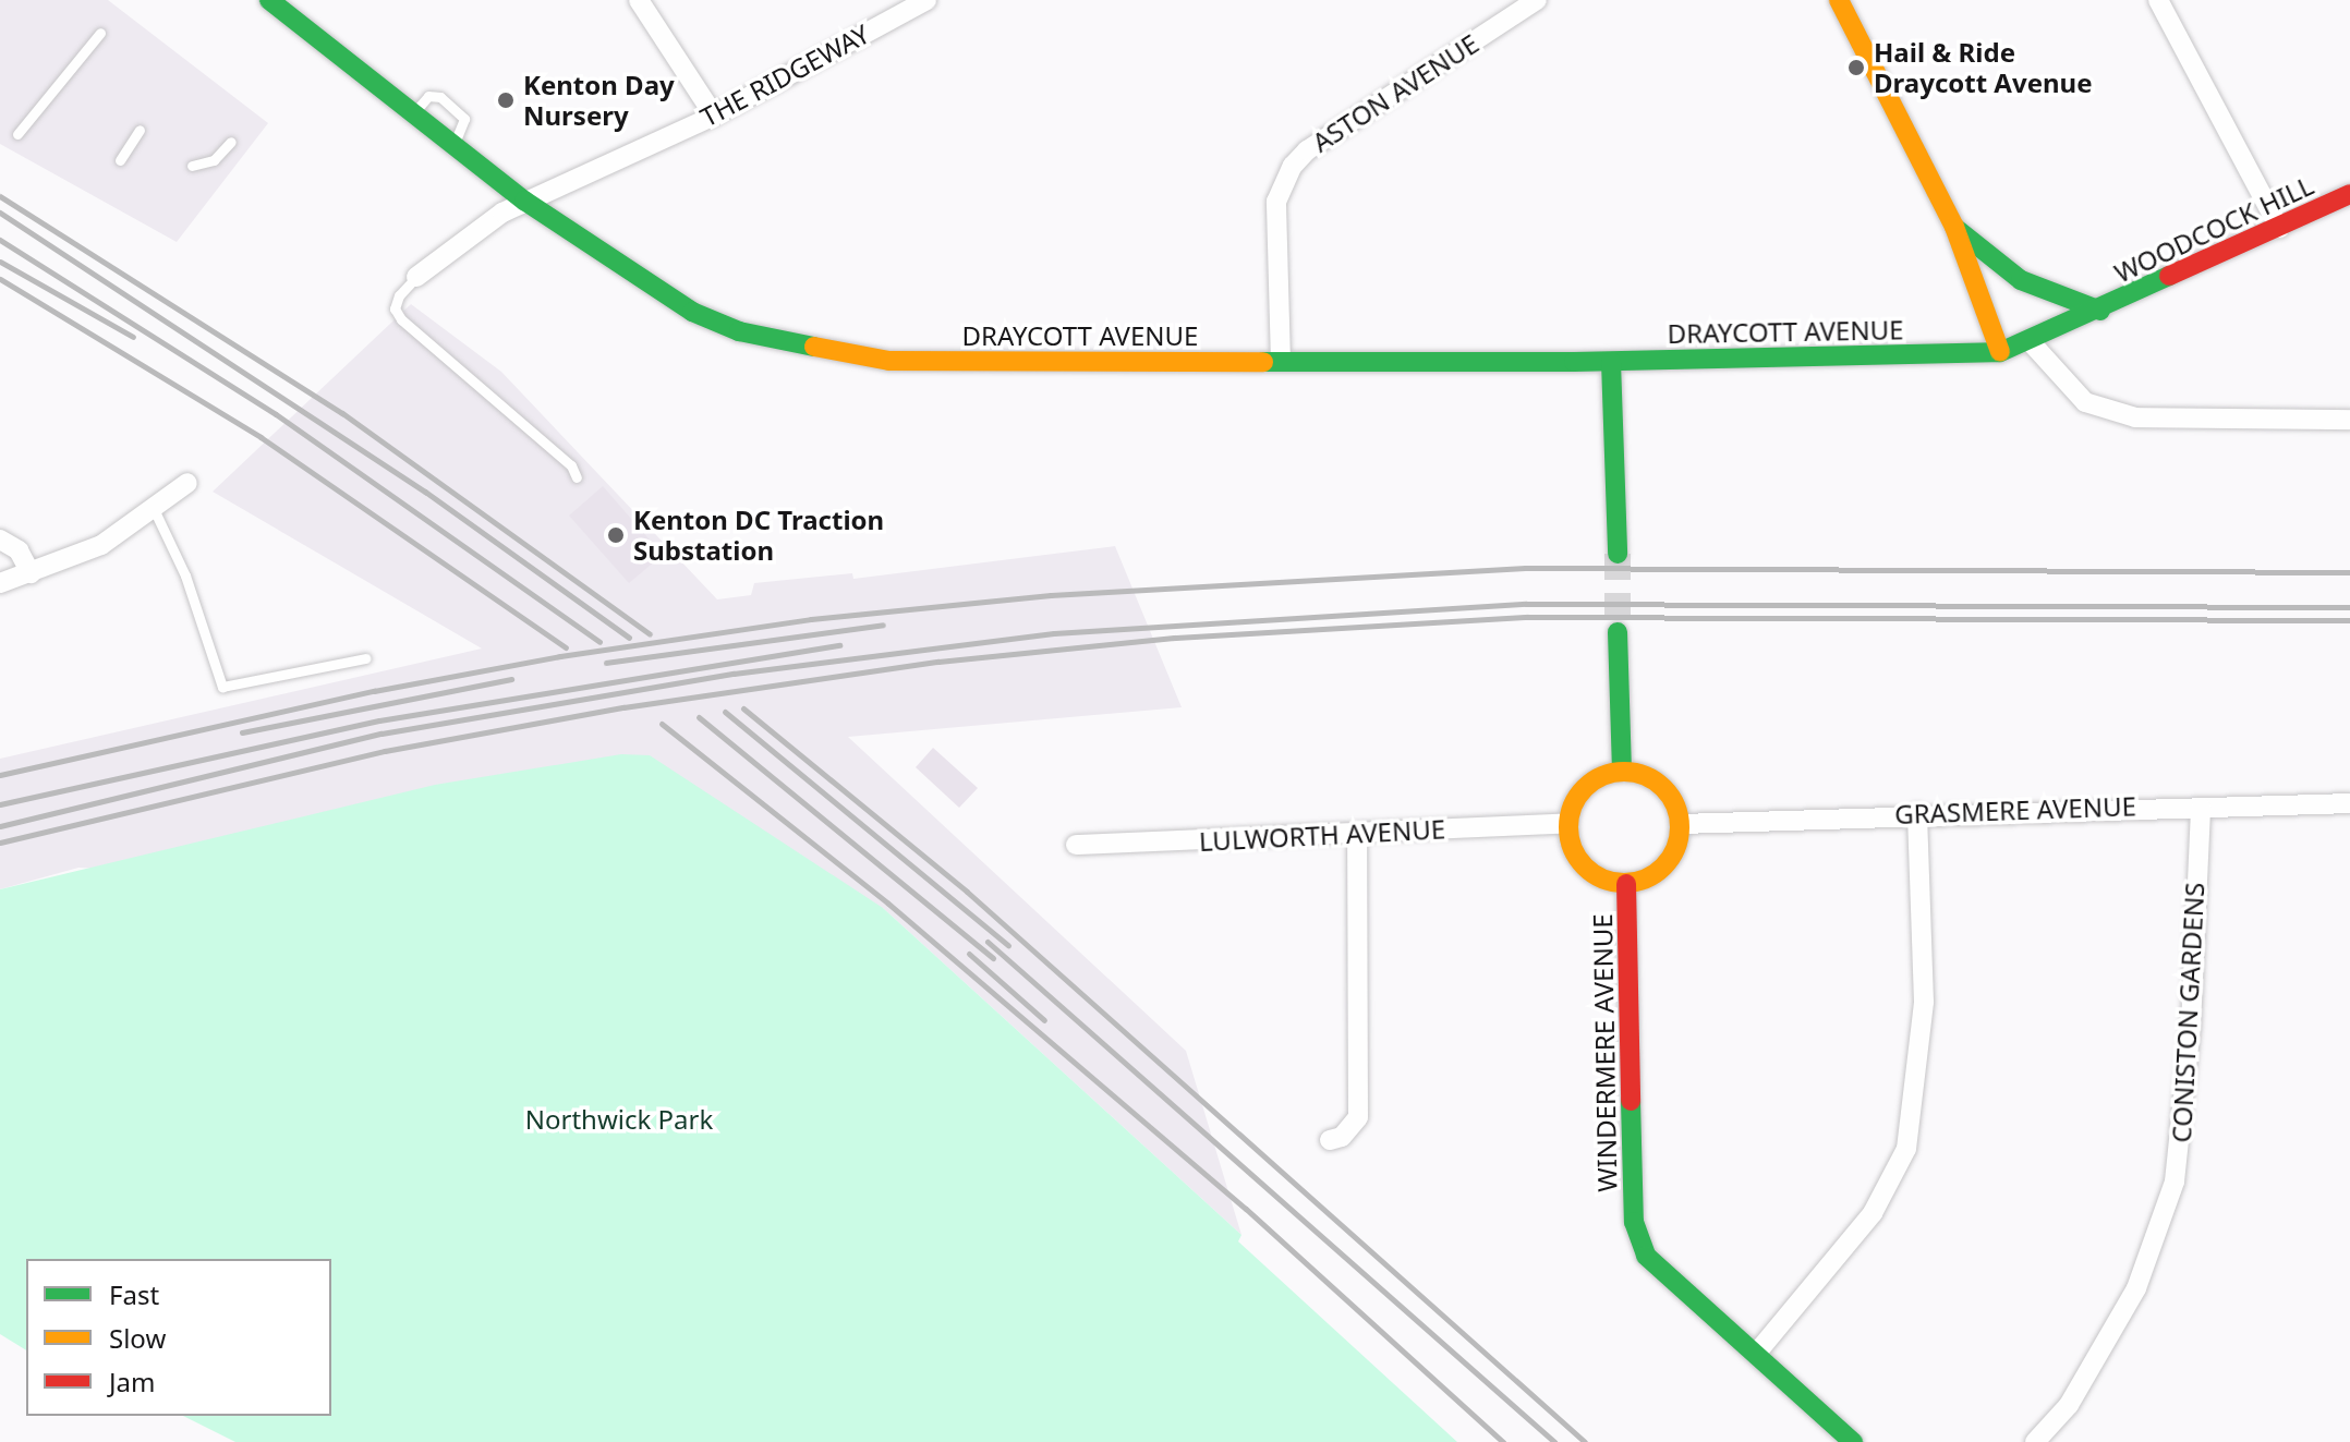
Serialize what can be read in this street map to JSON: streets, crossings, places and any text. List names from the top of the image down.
{
  "streets": {
    "street": [
      "THE RIDGEWAY",
      "ASTON AVENUE",
      "WOODCOCK HILL",
      "DRAYCOTT AVENUE",
      "GRASMERE AVENUE",
      "LULWORTH AVENUE",
      "CONISTON GARDENS",
      "WINDERMERE AVENUE"
    ]
  },
  "crossings": [
    ["THE RIDGEWAY", "DRAYCOTT AVENUE"],
    ["ASTON AVENUE", "DRAYCOTT AVENUE"],
    ["WOODCOCK HILL", "DRAYCOTT AVENUE"],
    ["GRASMERE AVENUE", "LULWORTH AVENUE"],
    ["GRASMERE AVENUE", "CONISTON GARDENS"],
    ["GRASMERE AVENUE", "WINDERMERE AVENUE"],
    ["LULWORTH AVENUE", "WINDERMERE AVENUE"]
  ],
  "parks": ["Northwick Park"],
  "places": ["Hail & Ride Draycott Avenue", "Kenton Day Nursery", "Kenton DC Traction Substation"],
  "legend": ["Fast", "Slow", "Jam"]
}
